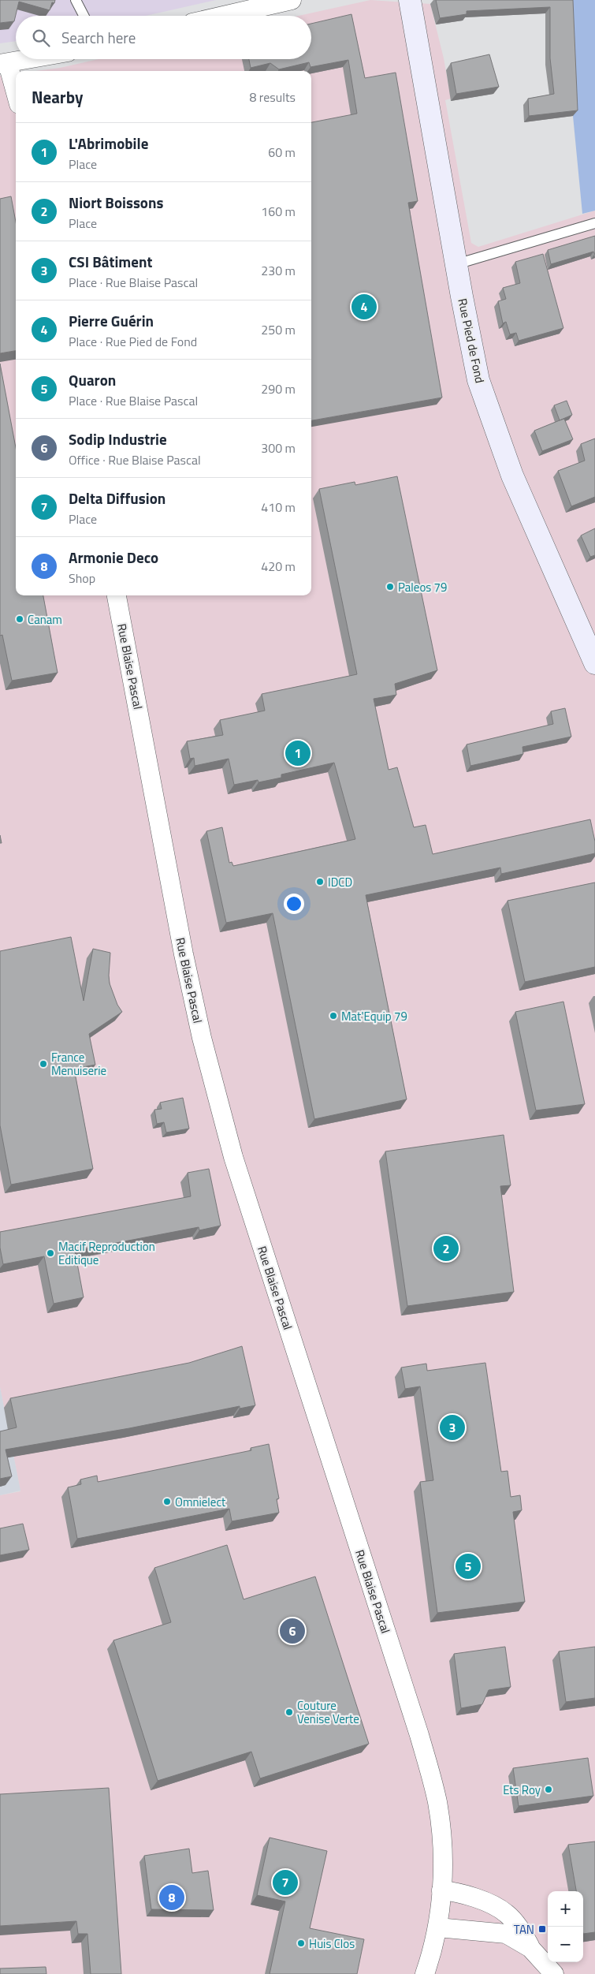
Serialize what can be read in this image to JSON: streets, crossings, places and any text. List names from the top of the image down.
{
  "streets": {
    "main road": ["Rue Pied de Fond"],
    "street": ["Rue Blaise Pascal"]
  },
  "places": {
    "other": [
      "Paleos 79",
      "Canam",
      "IDCD",
      "Mat'Equip 79",
      "France Menuiserie",
      "Macif Reproduction Editique",
      "Omnielect",
      "Couture Venise Verte",
      "Ets Roy",
      "Huis Clos"
    ],
    "transit": ["TAN"]
  },
  "page": {
    "search": "Search here",
    "heading": ["Nearby", "8 results"],
    "list": [
      {
        "mark": "1",
        "name": "L'Abrimobile",
        "note": "Place",
        "value": "60 m"
      },
      {
        "mark": "2",
        "name": "Niort Boissons",
        "note": "Place",
        "value": "160 m"
      },
      {
        "mark": "3",
        "name": "CSI Bâtiment",
        "note": "Place · Rue Blaise Pascal",
        "value": "230 m"
      },
      {
        "mark": "4",
        "name": "Pierre Guérin",
        "note": "Place · Rue Pied de Fond",
        "value": "250 m"
      },
      {
        "mark": "5",
        "name": "Quaron",
        "note": "Place · Rue Blaise Pascal",
        "value": "290 m"
      },
      {
        "mark": "6",
        "name": "Sodip Industrie",
        "note": "Office · Rue Blaise Pascal",
        "value": "300 m"
      },
      {
        "mark": "7",
        "name": "Delta Diffusion",
        "note": "Place",
        "value": "410 m"
      },
      {
        "mark": "8",
        "name": "Armonie Deco",
        "note": "Shop",
        "value": "420 m"
      }
    ],
    "pins": [
      "4",
      "1",
      "2",
      "3",
      "5",
      "6",
      "7",
      "8"
    ],
    "map_buttons": ["+", "−"]
  }
}
